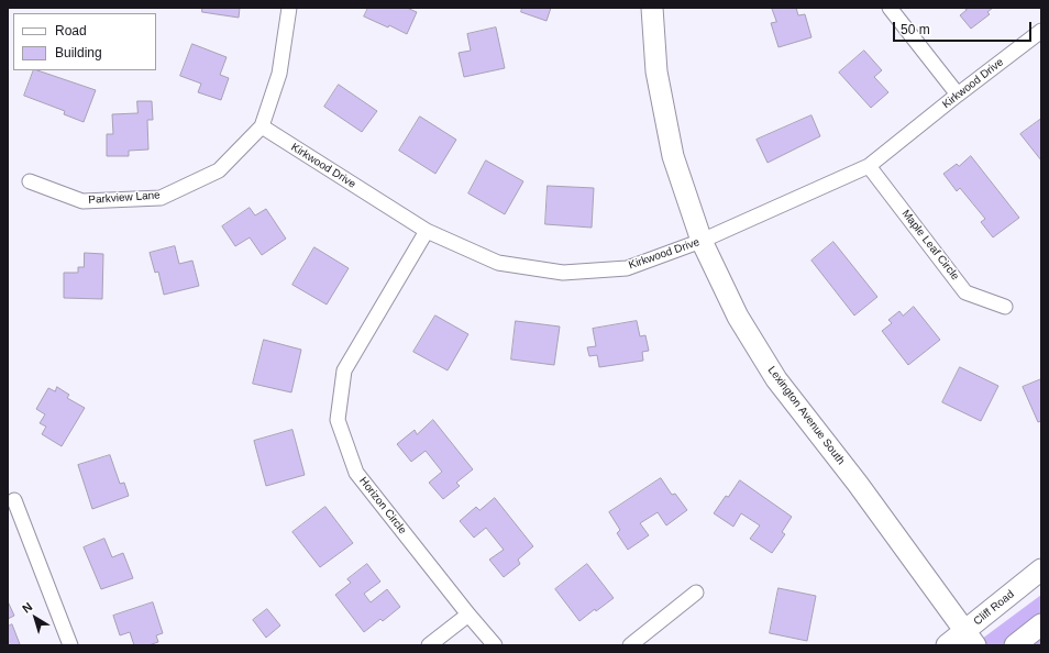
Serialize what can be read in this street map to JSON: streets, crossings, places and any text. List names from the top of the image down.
{
  "streets": {
    "street": [
      "Kirkwood Drive",
      "Parkview Lane",
      "Maple Leaf Circle",
      "Lexington Avenue South",
      "Horizon Circle",
      "Cliff Road"
    ]
  },
  "crossings": [
    ["Kirkwood Drive", "Parkview Lane"],
    ["Kirkwood Drive", "Maple Leaf Circle"],
    ["Kirkwood Drive", "Lexington Avenue South"],
    ["Kirkwood Drive", "Horizon Circle"],
    ["Lexington Avenue South", "Cliff Road"]
  ],
  "legend": ["Road", "Building"],
  "scale_bar": "50 m",
  "north": "top left"
}
